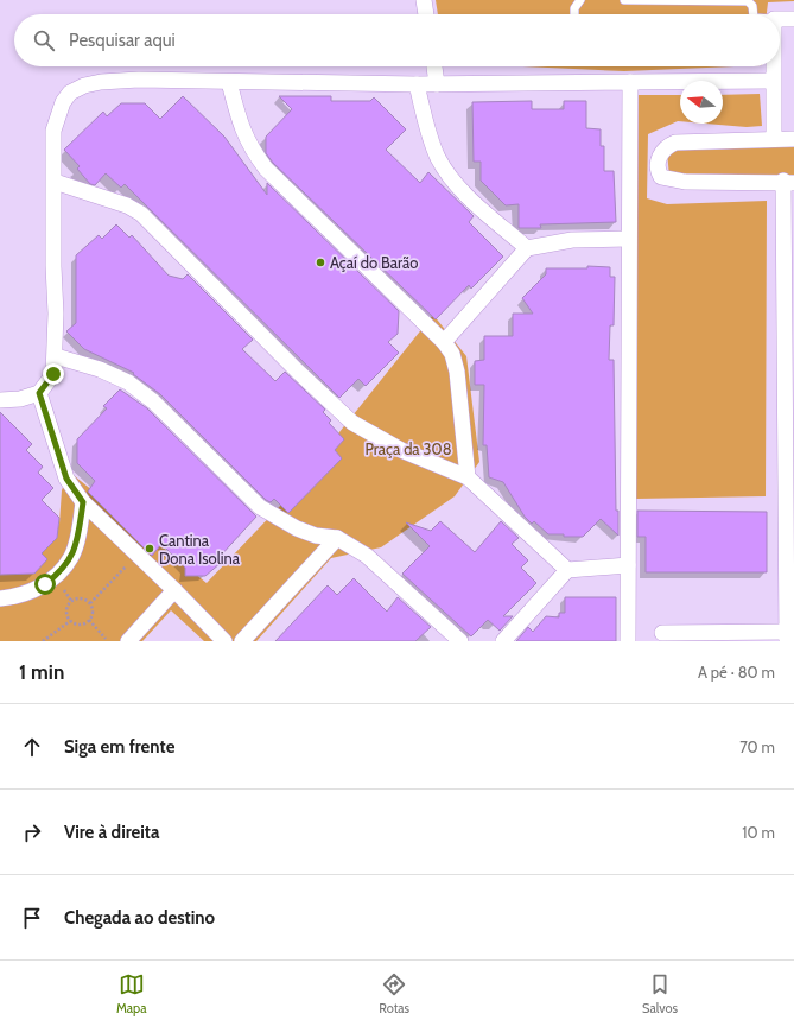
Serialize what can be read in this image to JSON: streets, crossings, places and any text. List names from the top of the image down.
{
  "parks": ["Praça da 308"],
  "places": ["Açaí do Barão", "Cantina Dona Isolina"],
  "north": "left",
  "page": {
    "search": "Pesquisar aqui",
    "heading": ["1 min", "A pé · 80 m"],
    "list": [
      ["Siga em frente", "70 m"],
      ["Vire à direita", "10 m"],
      "Chegada ao destino"
    ],
    "nav": ["Mapa", "Rotas", "Salvos"]
  }
}
